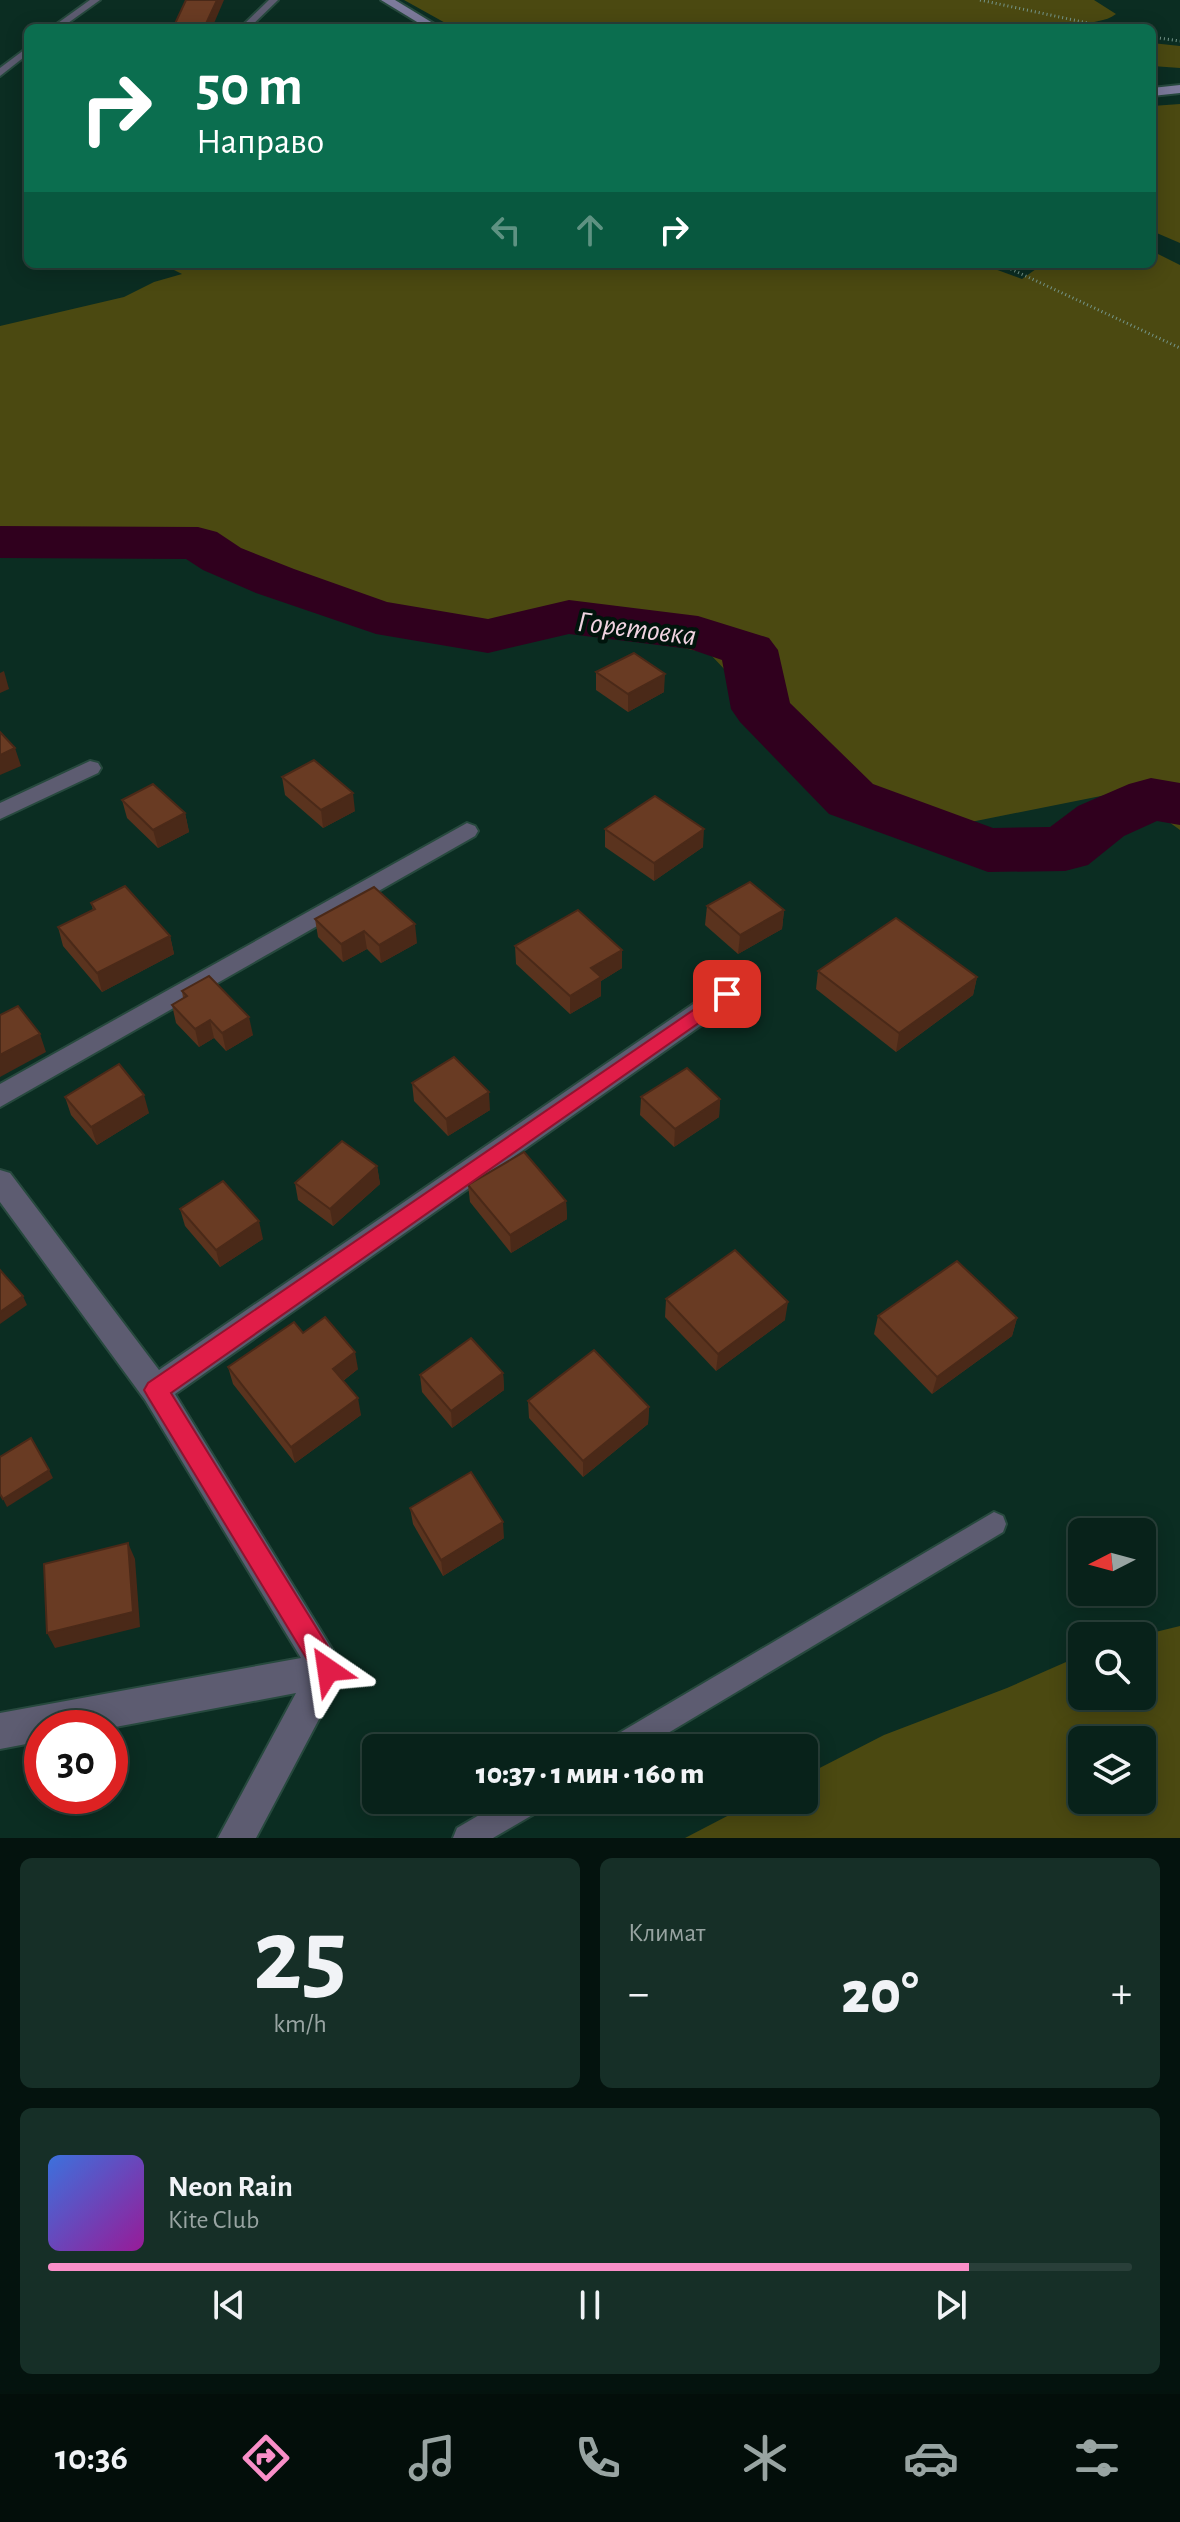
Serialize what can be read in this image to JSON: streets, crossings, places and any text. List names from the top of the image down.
{
  "water": ["Горетовка"],
  "north": "left",
  "page": {
    "turn": ["50 m", "Направо"],
    "limit": "30",
    "trip": "10:37 · 1 мин · 160 m",
    "tile": [
      ["25", "km/h"],
      "Климат"
    ],
    "heat": ["−", "20°", "+"],
    "song": ["Neon Rain", "Kite Club"],
    "tabs": "10:36"
  }
}
